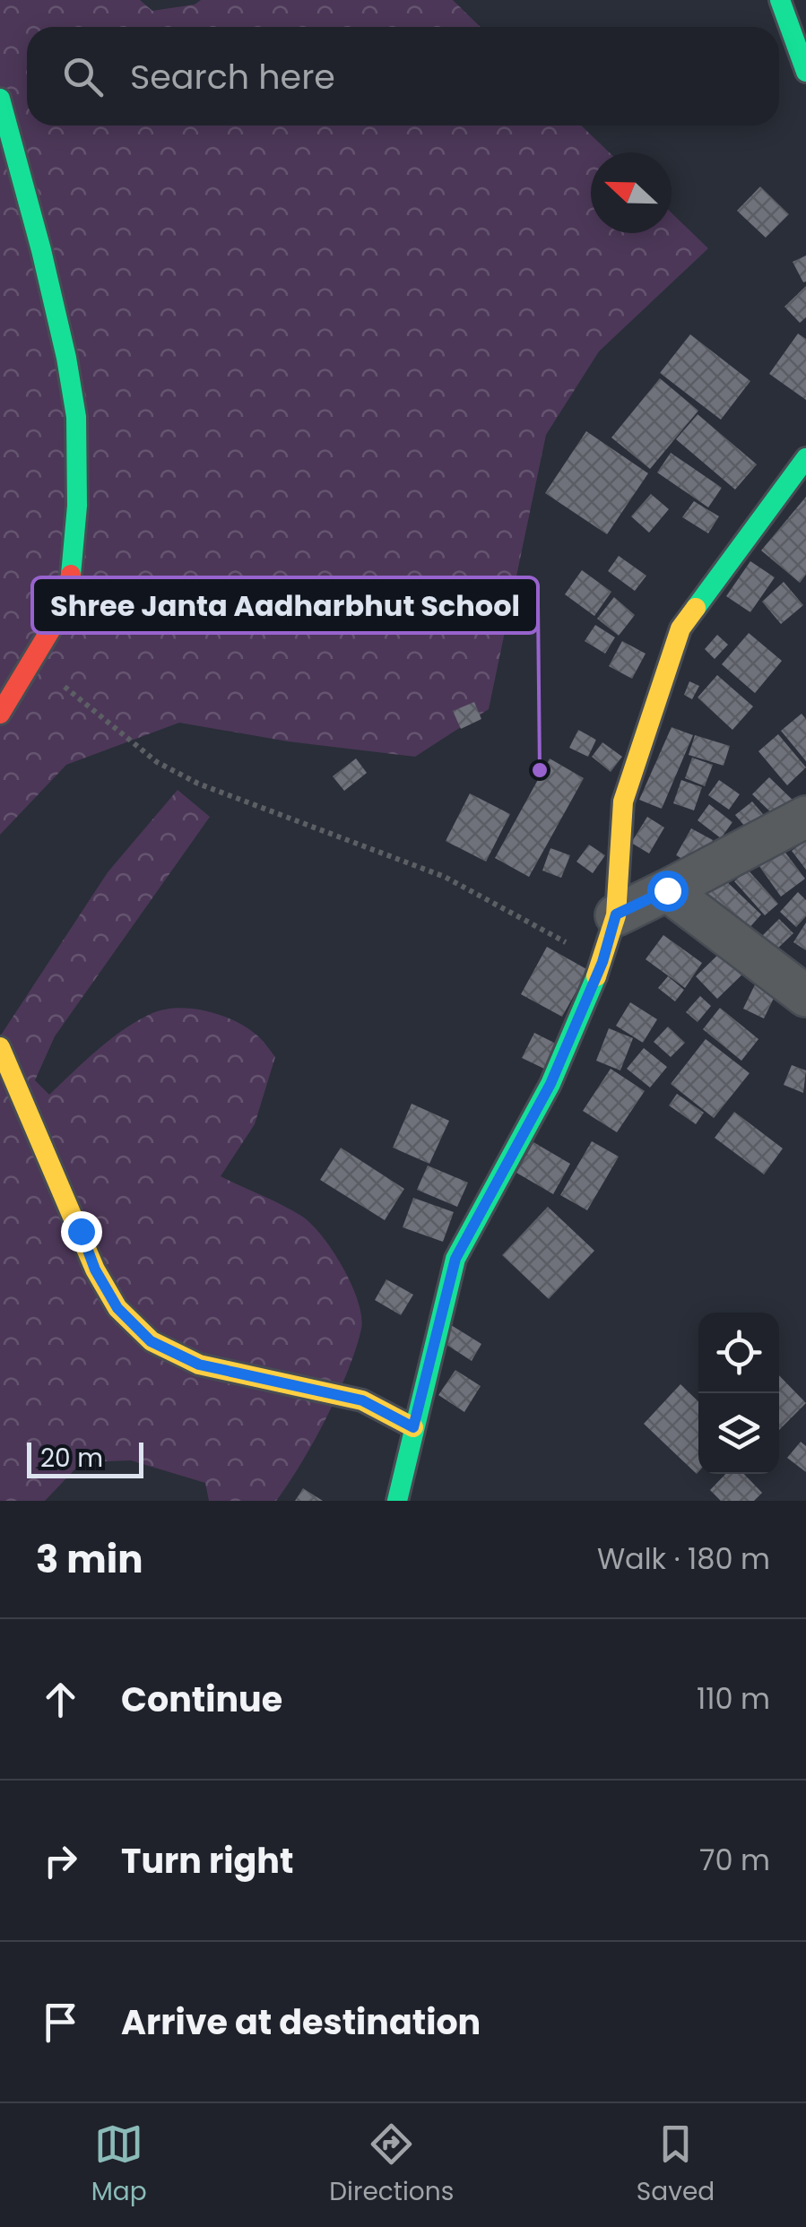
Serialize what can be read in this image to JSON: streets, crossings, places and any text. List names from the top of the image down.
{
  "places": ["Shree Janta Aadharbhut School"],
  "scale_bar": "20 m",
  "north": "left",
  "page": {
    "search": "Search here",
    "scale": "20 m",
    "heading": ["3 min", "Walk · 180 m"],
    "list": [
      ["Continue", "110 m"],
      ["Turn right", "70 m"],
      "Arrive at destination"
    ],
    "nav": ["Map", "Directions", "Saved"]
  }
}
